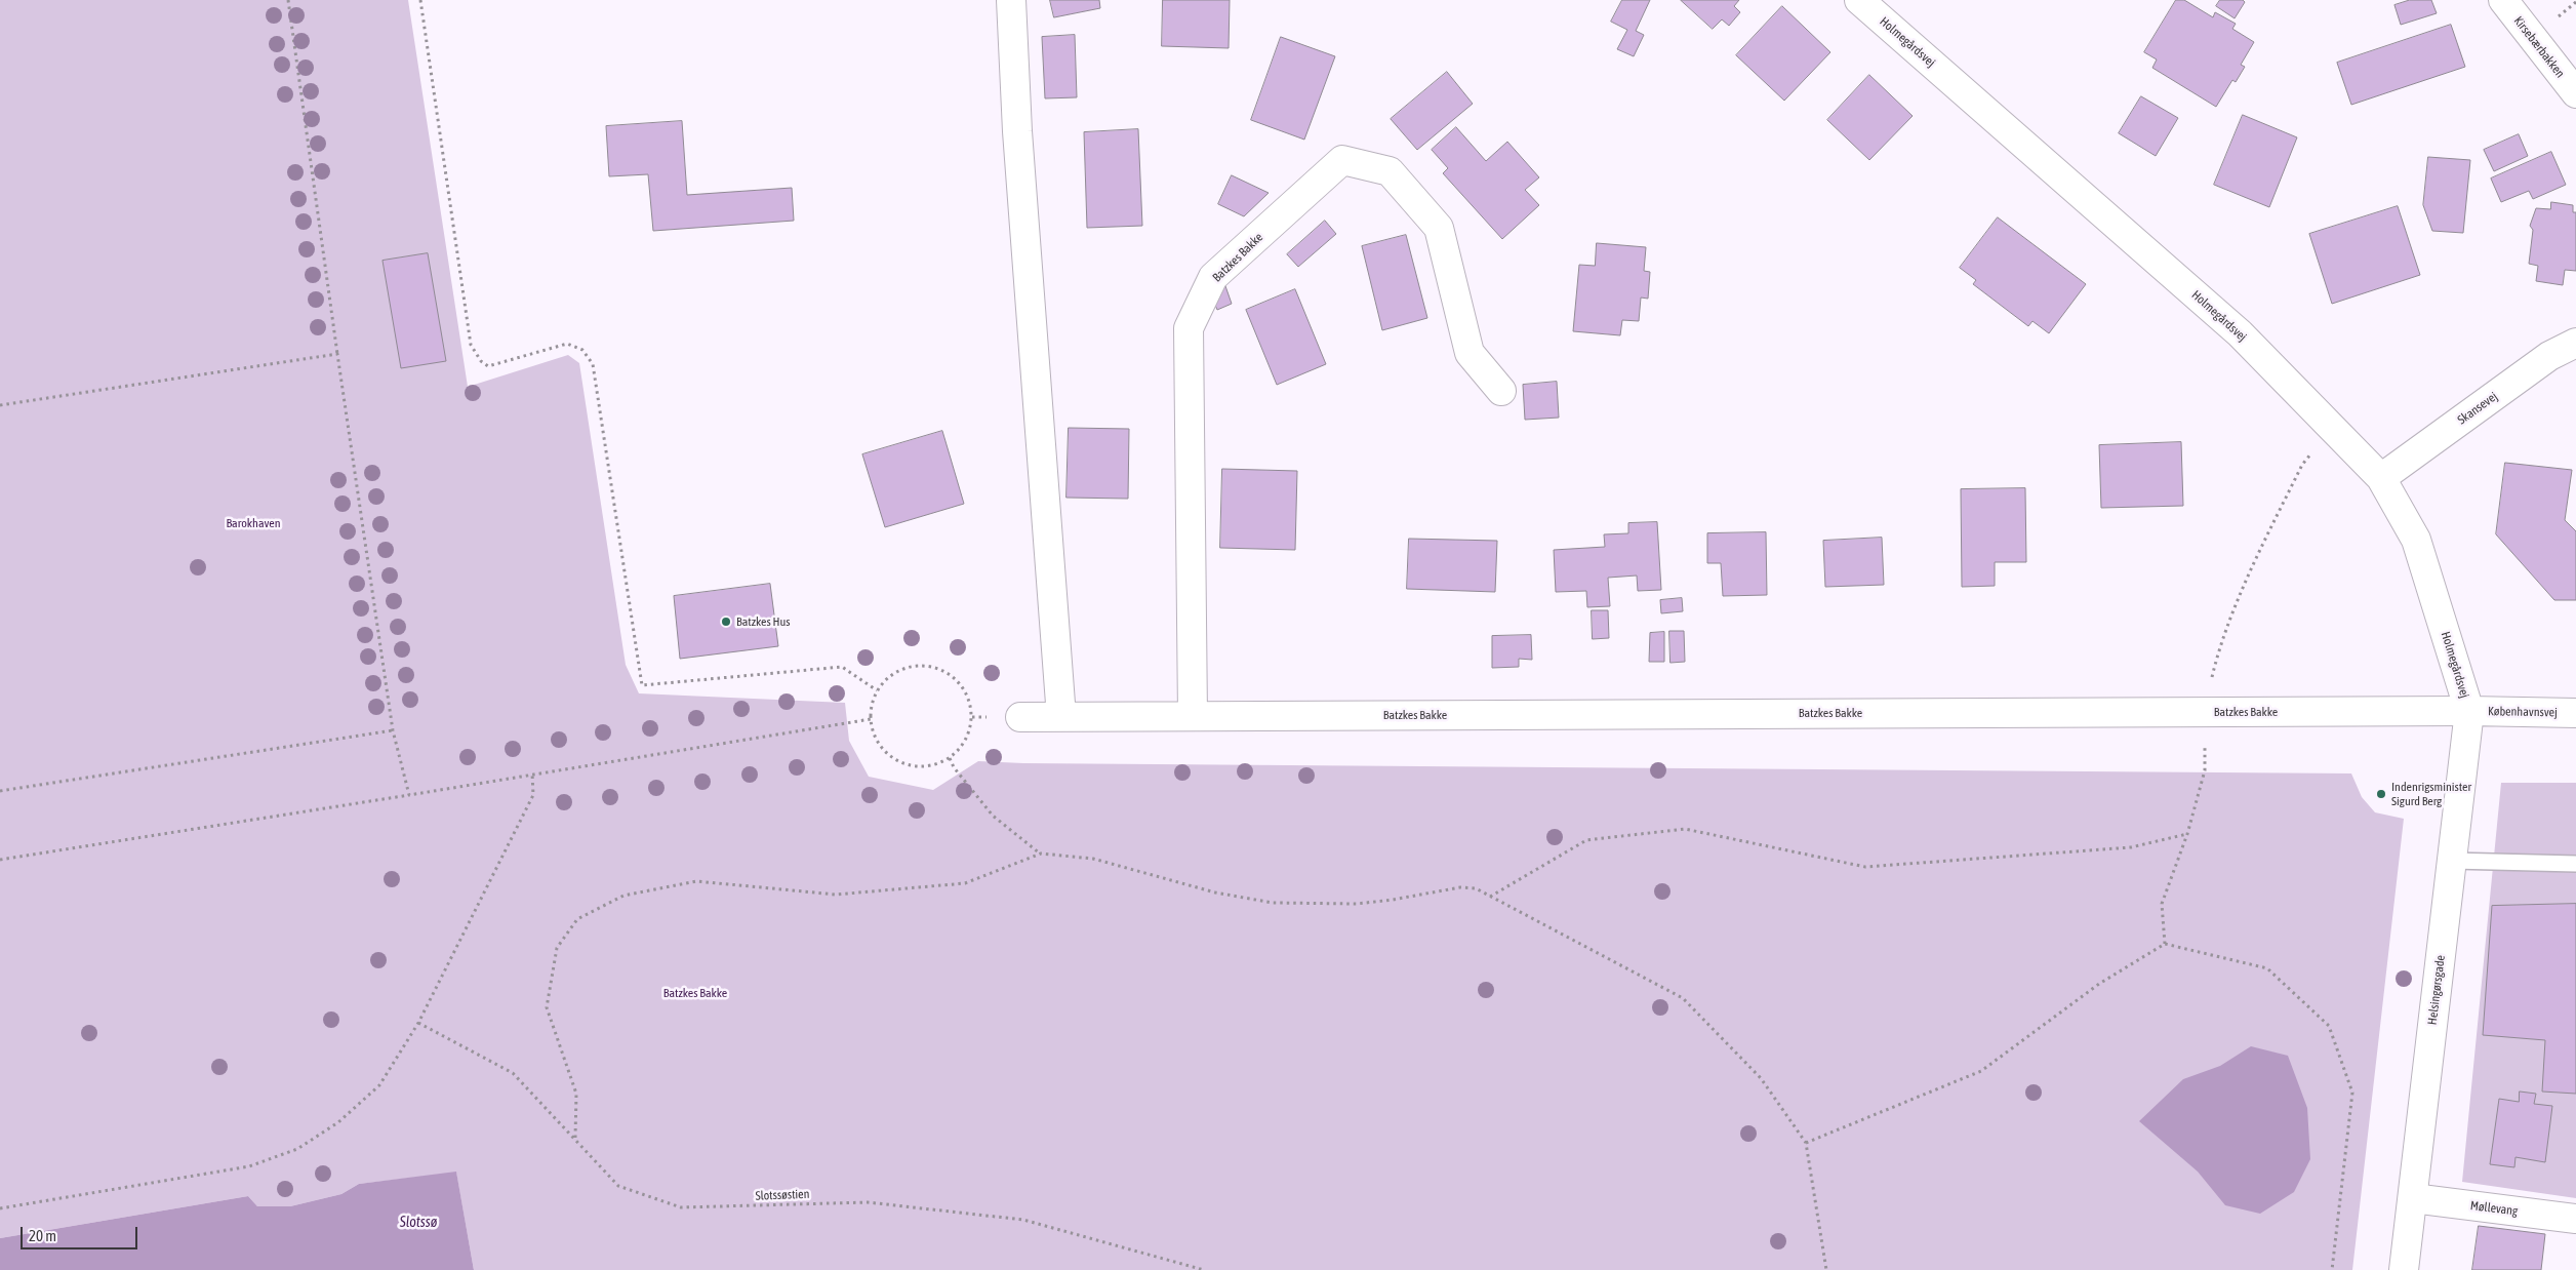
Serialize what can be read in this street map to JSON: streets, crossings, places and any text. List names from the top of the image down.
{
  "streets": {
    "street": [
      "Holmegårdsvej",
      "Kirsebærbakken",
      "Batzkes Bakke",
      "Skansevej",
      "Københavnsvej",
      "Helsingørsgade",
      "Møllevang"
    ],
    "path": ["Slotssøstien"]
  },
  "crossings": [
    ["Holmegårdsvej", "Batzkes Bakke"],
    ["Holmegårdsvej", "Skansevej"],
    ["Holmegårdsvej", "Københavnsvej"],
    ["Holmegårdsvej", "Helsingørsgade"],
    ["Batzkes Bakke", "Københavnsvej"],
    ["Batzkes Bakke", "Helsingørsgade"],
    ["Københavnsvej", "Helsingørsgade"],
    ["Helsingørsgade", "Møllevang"]
  ],
  "water": ["Slotssø"],
  "parks": ["Barokhaven", "Batzkes Bakke"],
  "places": ["Batzkes Hus", "Indenrigsminister Sigurd Berg"],
  "scale_bar": "20 m"
}
